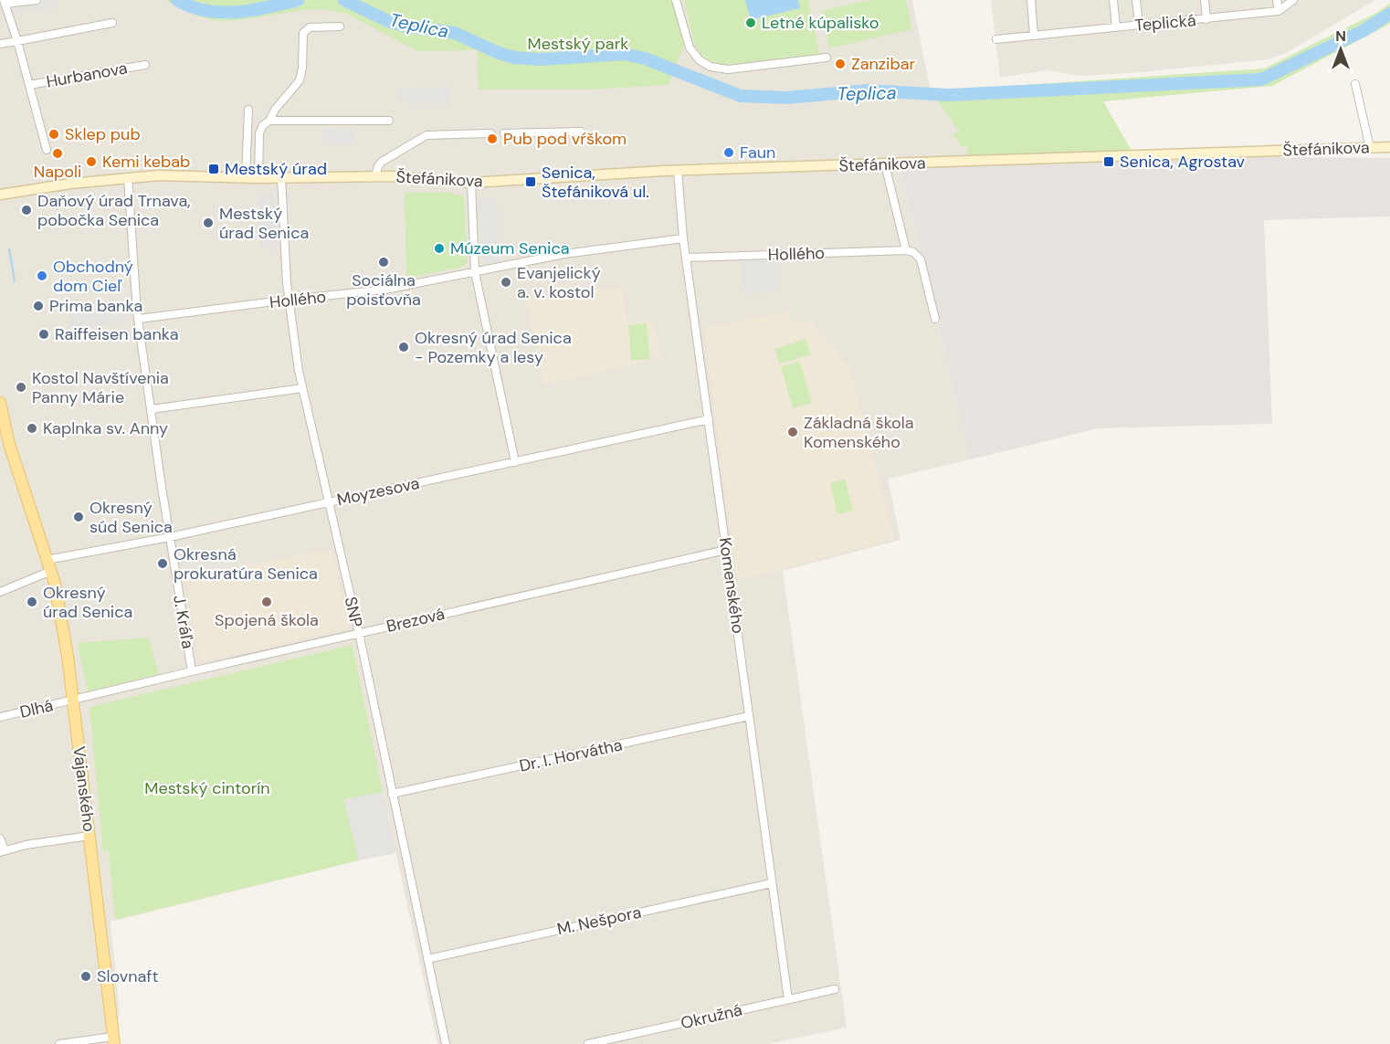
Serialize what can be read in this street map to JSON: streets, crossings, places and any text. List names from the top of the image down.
{
  "streets": {
    "main road": ["Vajanského"],
    "street": [
      "Teplická",
      "Hurbanova",
      "Štefánikova",
      "Hollého",
      "Moyzesova",
      "Komenského",
      "SNP",
      "Brezová",
      "J. Kráľa",
      "Dlhá",
      "Dr. I. Horvátha",
      "M. Nešpora",
      "Okružná"
    ]
  },
  "crossings": [
    ["Štefánikova", "Komenského"],
    ["Štefánikova", "SNP"],
    ["Štefánikova", "J. Kráľa"],
    ["Hollého", "Komenského"],
    ["Hollého", "SNP"],
    ["Hollého", "J. Kráľa"],
    ["Moyzesova", "Komenského"],
    ["Moyzesova", "SNP"],
    ["Moyzesova", "J. Kráľa"],
    ["Moyzesova", "Vajanského"],
    ["Komenského", "Brezová"],
    ["Komenského", "Dr. I. Horvátha"],
    ["Komenského", "M. Nešpora"],
    ["Komenského", "Okružná"],
    ["SNP", "Brezová"],
    ["SNP", "Dr. I. Horvátha"],
    ["SNP", "M. Nešpora"],
    ["Brezová", "J. Kráľa"],
    ["Brezová", "Dlhá"],
    ["Brezová", "Vajanského"],
    ["Dlhá", "Vajanského"]
  ],
  "water": ["Teplica"],
  "parks": ["Mestský park", "Mestský cintorín"],
  "places": {
    "other": [
      "Letné kúpalisko",
      "Zanzibar",
      "Sklep pub",
      "Pub pod vŕškom",
      "Faun",
      "Napoli",
      "Kemi kebab",
      "Daňový úrad Trnava, pobočka Senica",
      "Mestský úrad Senica",
      "Múzeum Senica",
      "Sociálna poisťovňa",
      "Obchodný dom Cieľ",
      "Evanjelický a. v. kostol",
      "Prima banka",
      "Raiffeisen banka",
      "Okresný úrad Senica - Pozemky a lesy",
      "Kostol Navštívenia Panny Márie",
      "Kaplnka sv. Anny",
      "Základná škola Komenského",
      "Okresný súd Senica",
      "Okresná prokuratúra Senica",
      "Okresný úrad Senica",
      "Spojená škola",
      "Slovnaft"
    ],
    "transit": ["Senica, Agrostav", "Mestský úrad", "Senica, Štefániková ul."]
  },
  "north": "top"
}
